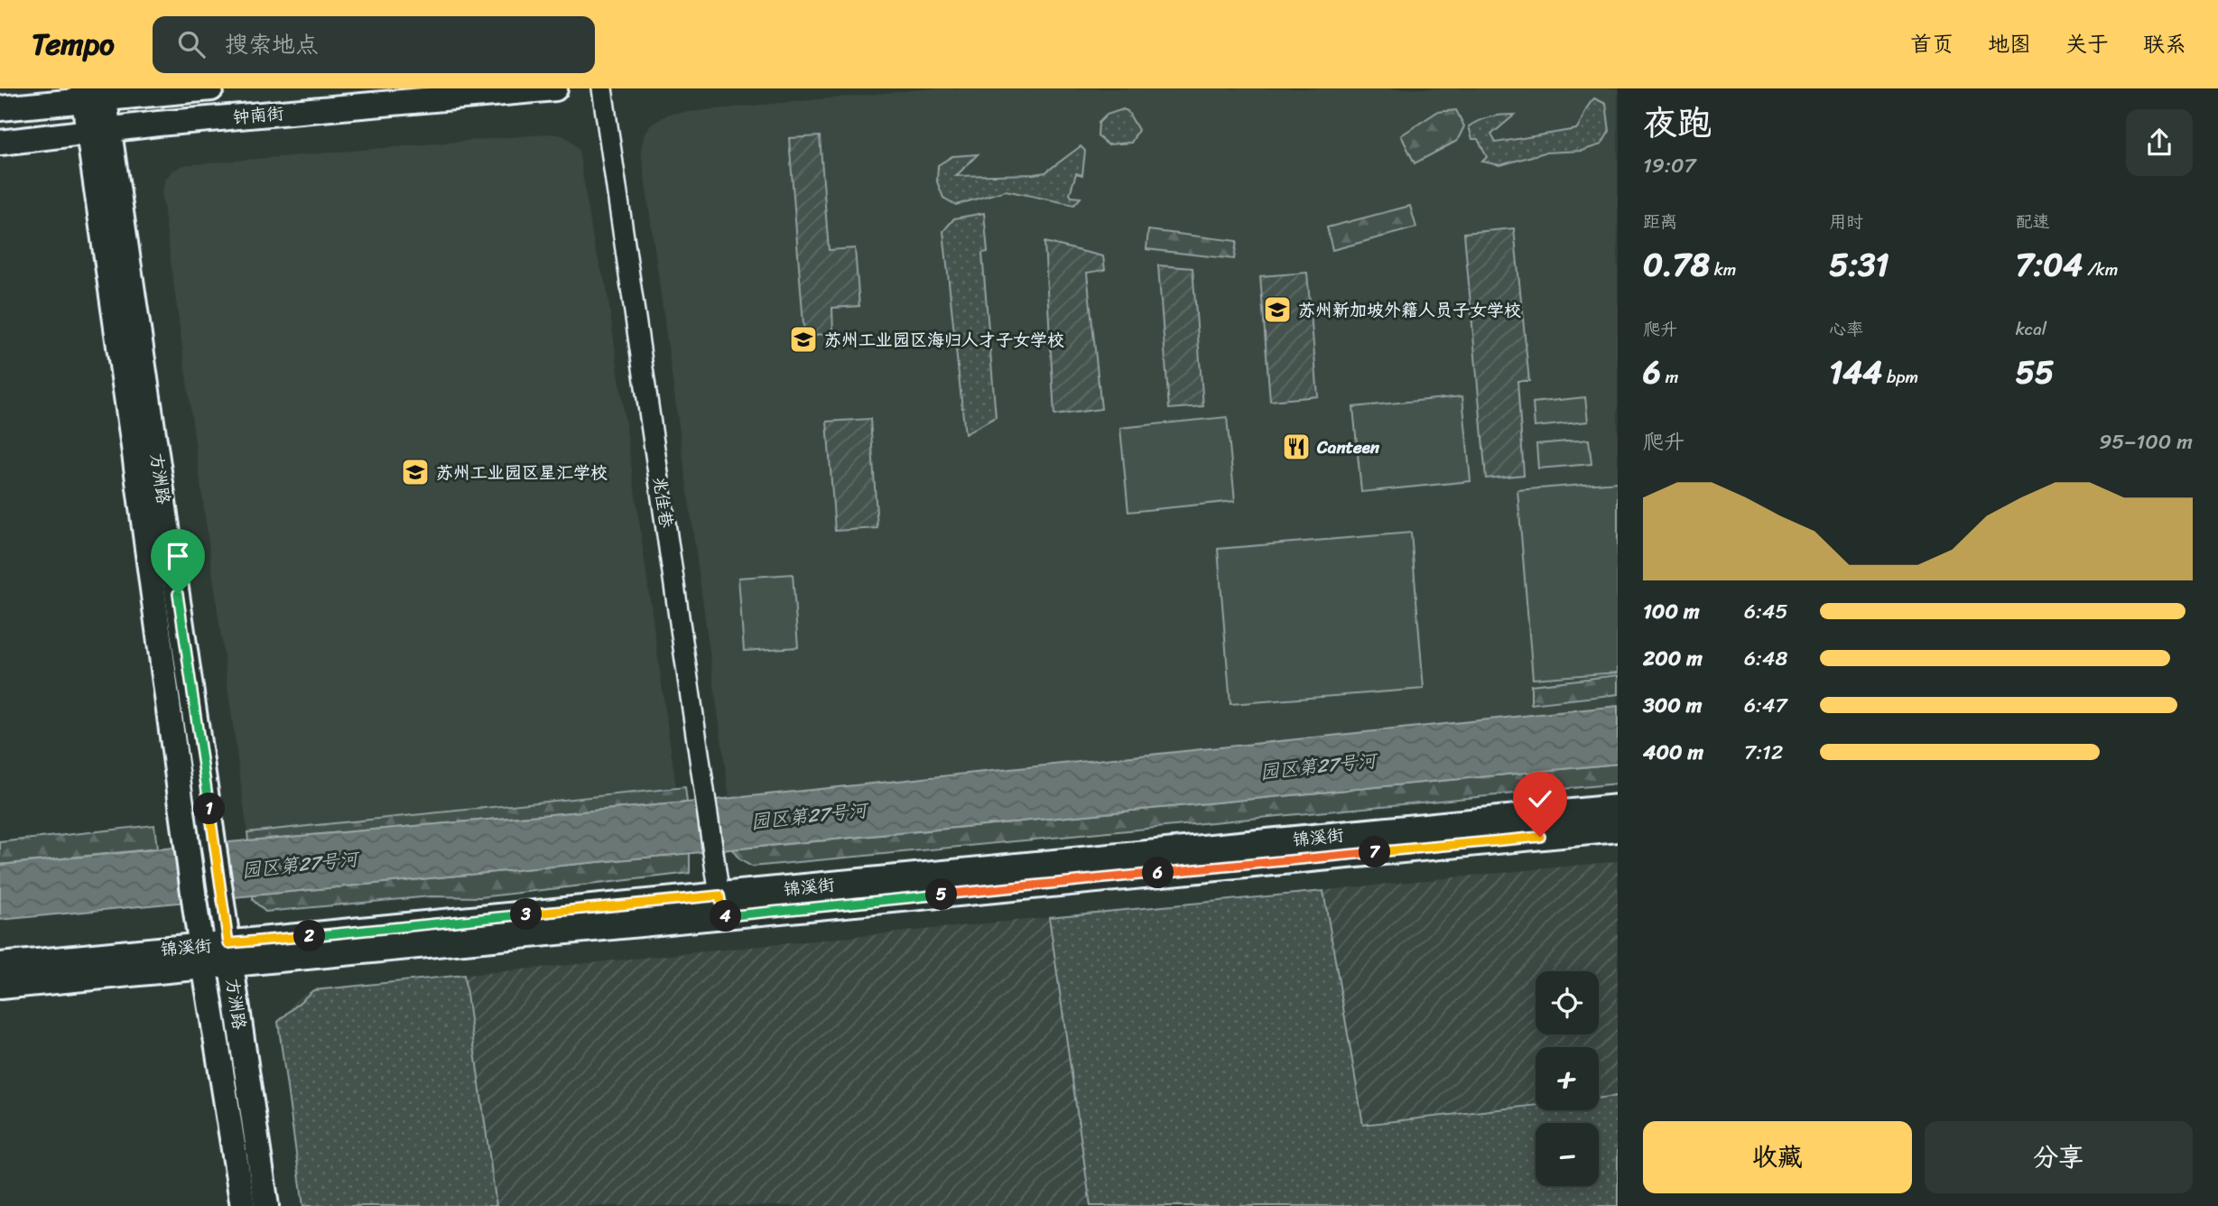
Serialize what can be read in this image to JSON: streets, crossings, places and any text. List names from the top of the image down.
{
  "streets": {
    "main road": ["钟南街", "方洲路", "锦溪街"],
    "street": ["兆佳巷"]
  },
  "crossings": [
    ["钟南街", "方洲路"],
    ["方洲路", "锦溪街"],
    ["兆佳巷", "锦溪街"]
  ],
  "water": ["园区第27号河"],
  "places": {
    "school or university": ["苏州新加坡外籍人员子女学校", "苏州工业园区海归人才子女学校", "苏州工业园区星汇学校"],
    "restaurant": ["Canteen"]
  },
  "page": {
    "header": "Tempo",
    "search": "搜索地点",
    "nav": [
      "首页",
      "地图",
      "关于",
      "联系"
    ],
    "heading": ["夜跑", "19:07"],
    "stats": [
      ["距离", "0.78 km"],
      ["用时", "5:31"],
      ["配速", "7:04 /km"],
      ["爬升", "6 m"],
      ["心率", "144 bpm"],
      ["kcal", "55"]
    ],
    "chart": ["爬升", "95–100 m"],
    "list": [
      {
        "name": "100 m",
        "note": "6:45"
      },
      {
        "name": "200 m",
        "note": "6:48"
      },
      {
        "name": "300 m",
        "note": "6:47"
      },
      {
        "name": "400 m",
        "note": "7:12"
      }
    ],
    "pins": [
      "1",
      "7",
      "6",
      "5",
      "3",
      "4",
      "2"
    ],
    "map_buttons": ["+", "−"],
    "buttons": ["收藏", "分享"]
  }
}
